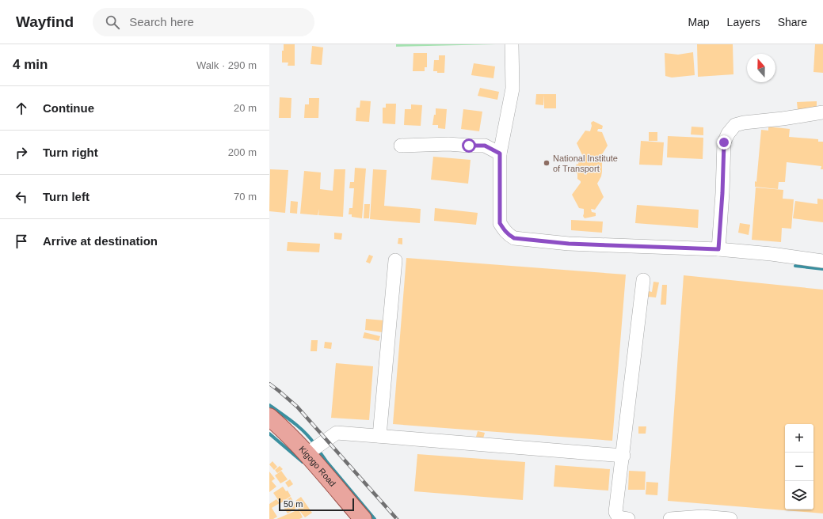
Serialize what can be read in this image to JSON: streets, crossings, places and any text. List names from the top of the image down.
{
  "streets": {
    "main road": ["Kigogo Road"]
  },
  "places": ["National Institute of Transport"],
  "scale_bar": "50 m",
  "north": "top",
  "page": {
    "header": "Wayfind",
    "search": "Search here",
    "nav": ["Map", "Layers", "Share"],
    "heading": ["4 min", "Walk · 290 m"],
    "list": [
      ["Continue", "20 m"],
      ["Turn right", "200 m"],
      ["Turn left", "70 m"],
      "Arrive at destination"
    ],
    "map_buttons": ["+", "−"],
    "scale": "50 m"
  }
}
